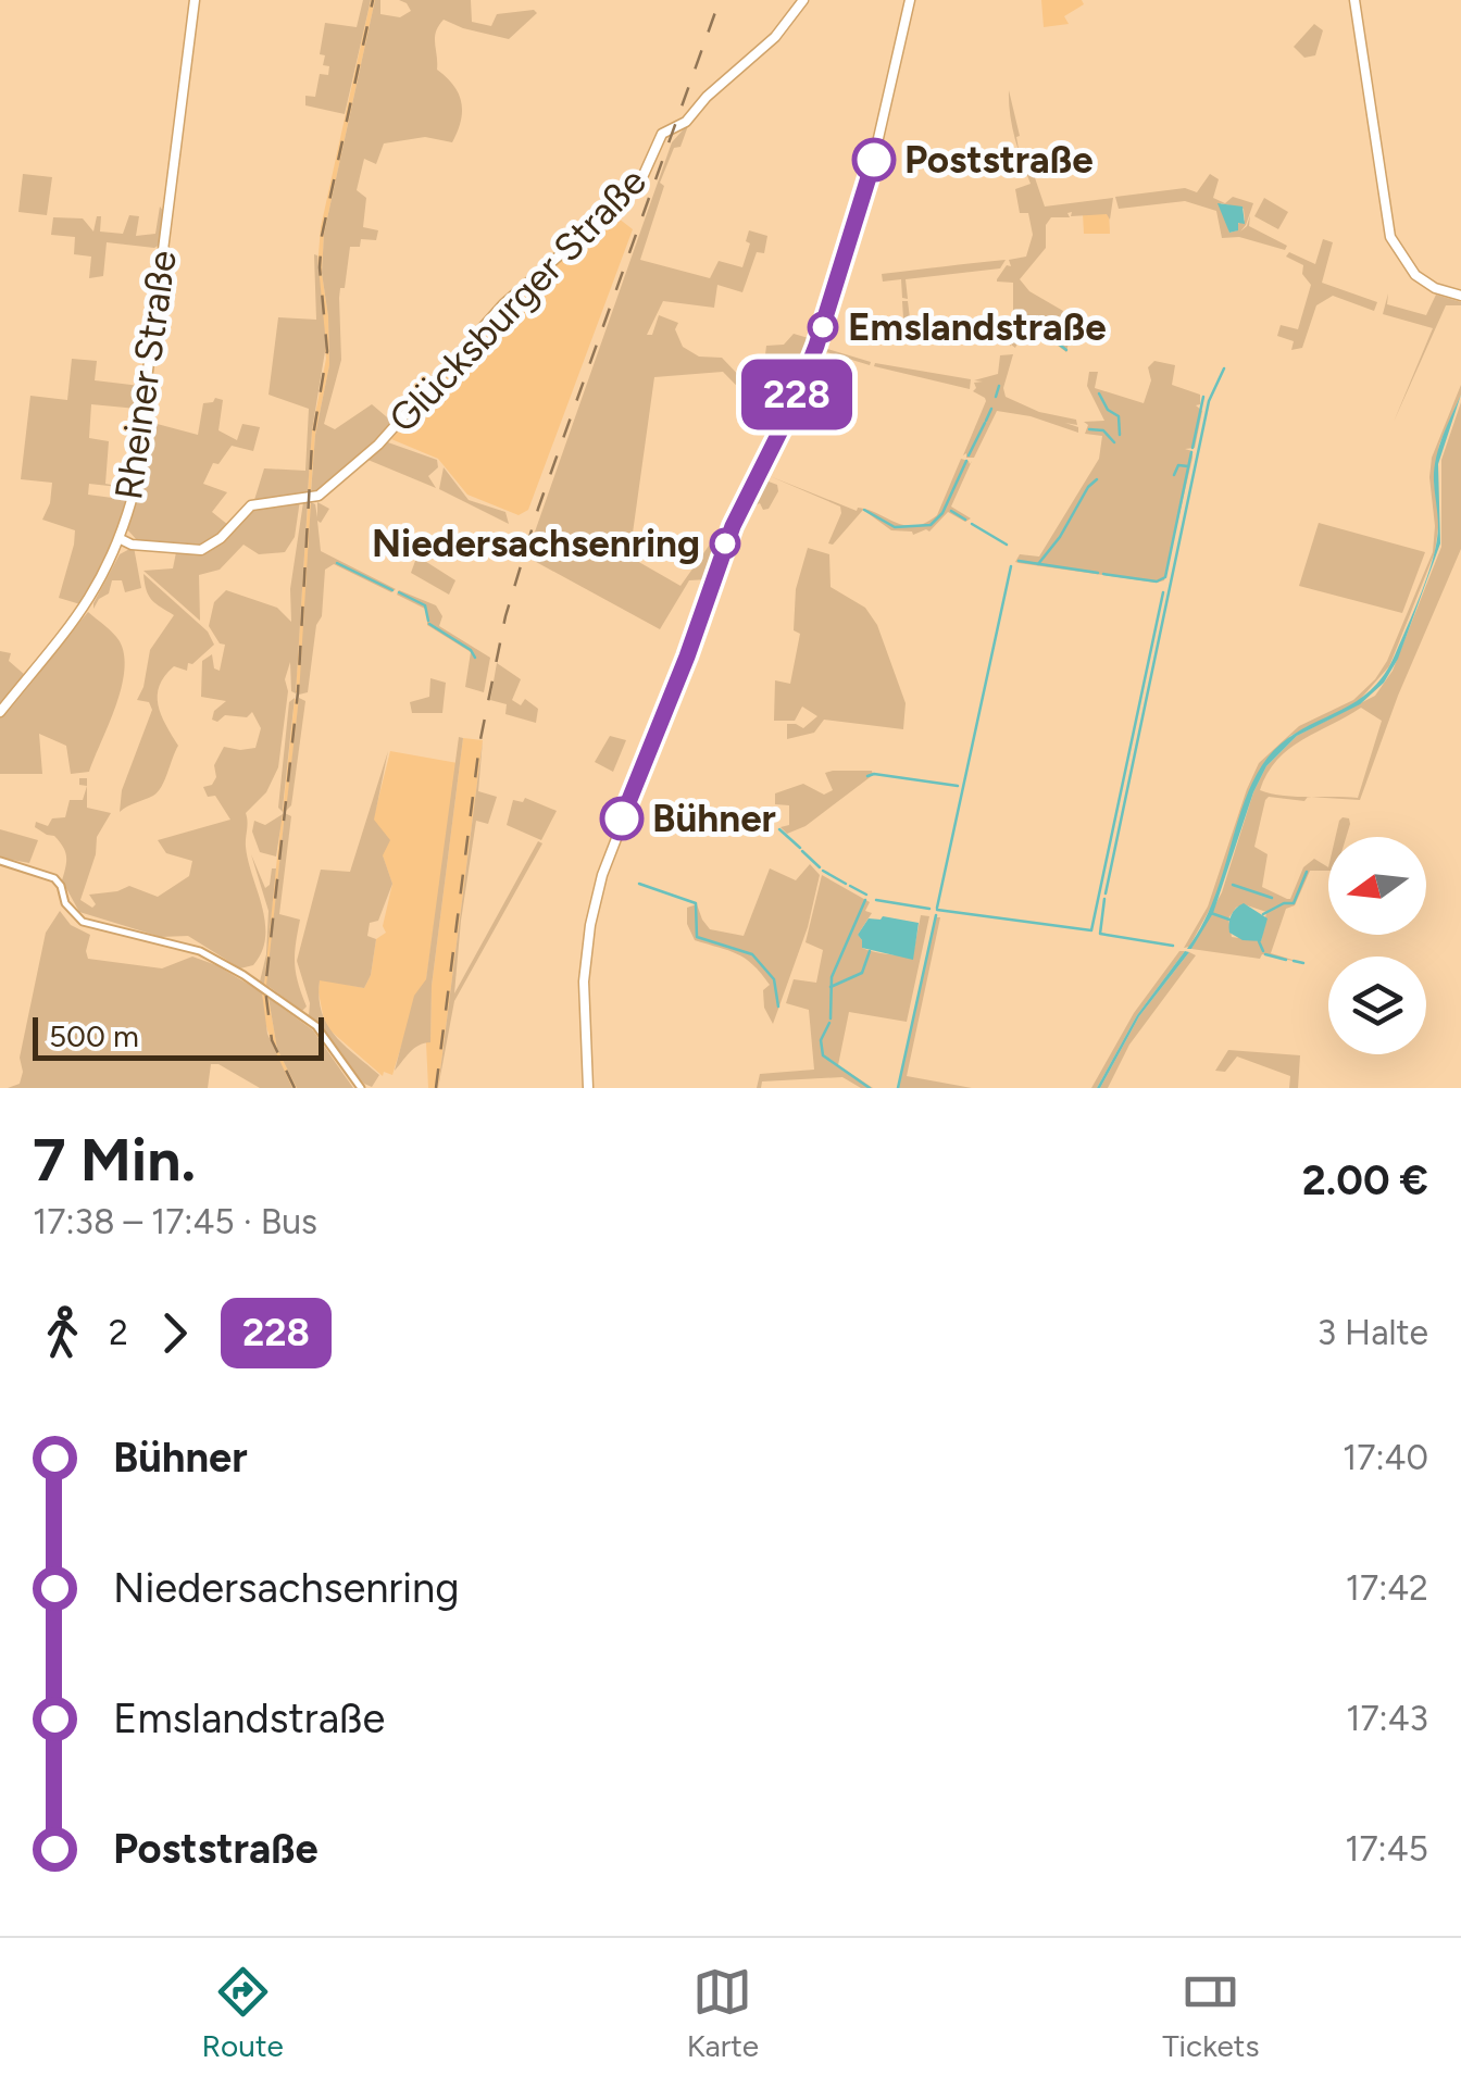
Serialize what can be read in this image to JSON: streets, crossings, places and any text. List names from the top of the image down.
{
  "streets": {
    "main road": ["Glücksburger Straße", "Rheiner Straße"]
  },
  "crossings": [
    ["Glücksburger Straße", "Rheiner Straße"]
  ],
  "places": [
    "Poststraße",
    "Emslandstraße",
    "Niedersachsenring",
    "Bühner"
  ],
  "lines": ["bus line 228"],
  "scale_bar": "500 m",
  "north": "left",
  "page": {
    "on_map": "228",
    "scale": "500 m",
    "heading": ["7 Min.", "17:38 – 17:45 · Bus", "2.00 €"],
    "legs": ["2", "228", "3 Halte"],
    "list": [
      {
        "name": "Bühner",
        "value": "17:40"
      },
      {
        "name": "Niedersachsenring",
        "value": "17:42"
      },
      {
        "name": "Emslandstraße",
        "value": "17:43"
      },
      {
        "name": "Poststraße",
        "value": "17:45"
      }
    ],
    "tabs": ["Route", "Karte", "Tickets"]
  }
}
